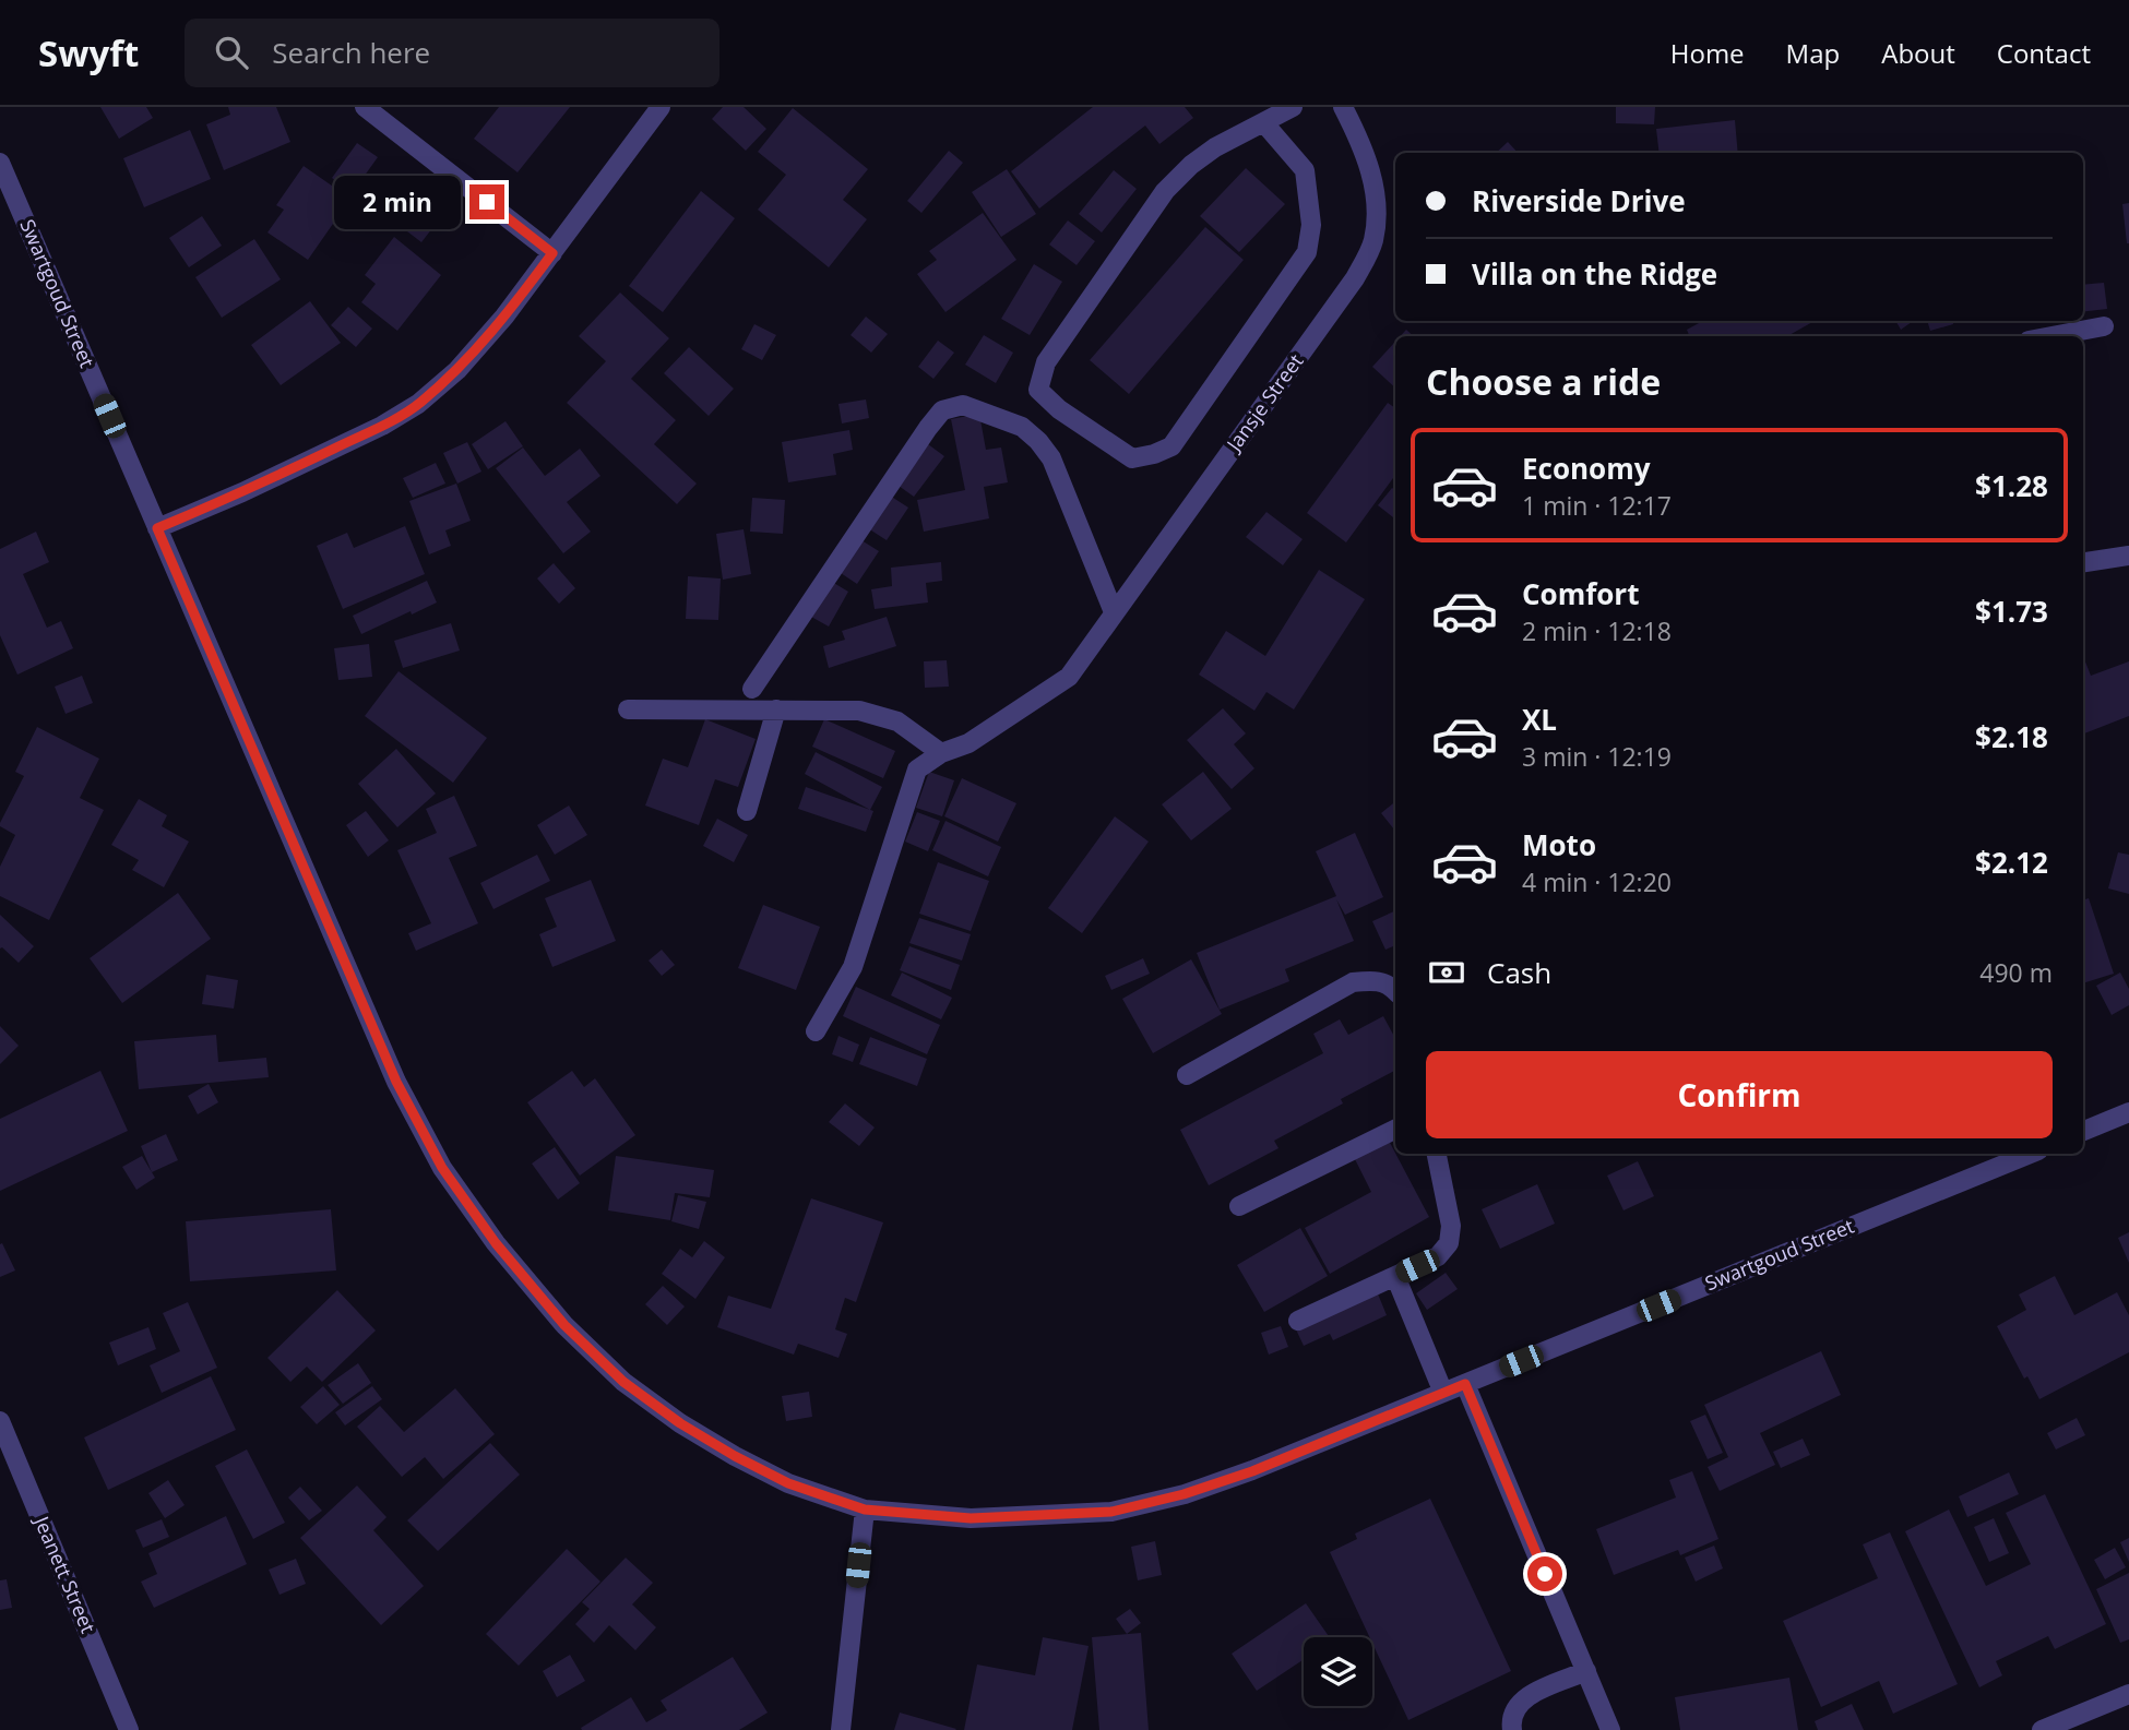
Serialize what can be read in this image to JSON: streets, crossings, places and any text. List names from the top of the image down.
{
  "streets": {
    "street": ["Swartgoud Street", "Jansje Street", "Jeanett Street"]
  },
  "page": {
    "header": "Swyft",
    "search": "Search here",
    "nav": [
      "Home",
      "Map",
      "About",
      "Contact"
    ],
    "banner": ["Riverside Drive", "Villa on the Ridge"],
    "bubble": "2 min",
    "heading": "Choose a ride",
    "list": [
      {
        "name": "Economy",
        "note": "1 min · 12:17",
        "value": "$1.28"
      },
      {
        "name": "Comfort",
        "note": "2 min · 12:18",
        "value": "$1.73"
      },
      {
        "name": "XL",
        "note": "3 min · 12:19",
        "value": "$2.18"
      },
      {
        "name": "Moto",
        "note": "4 min · 12:20",
        "value": "$2.12"
      }
    ],
    "pay": ["Cash", "490 m"],
    "buttons": "Confirm"
  }
}
